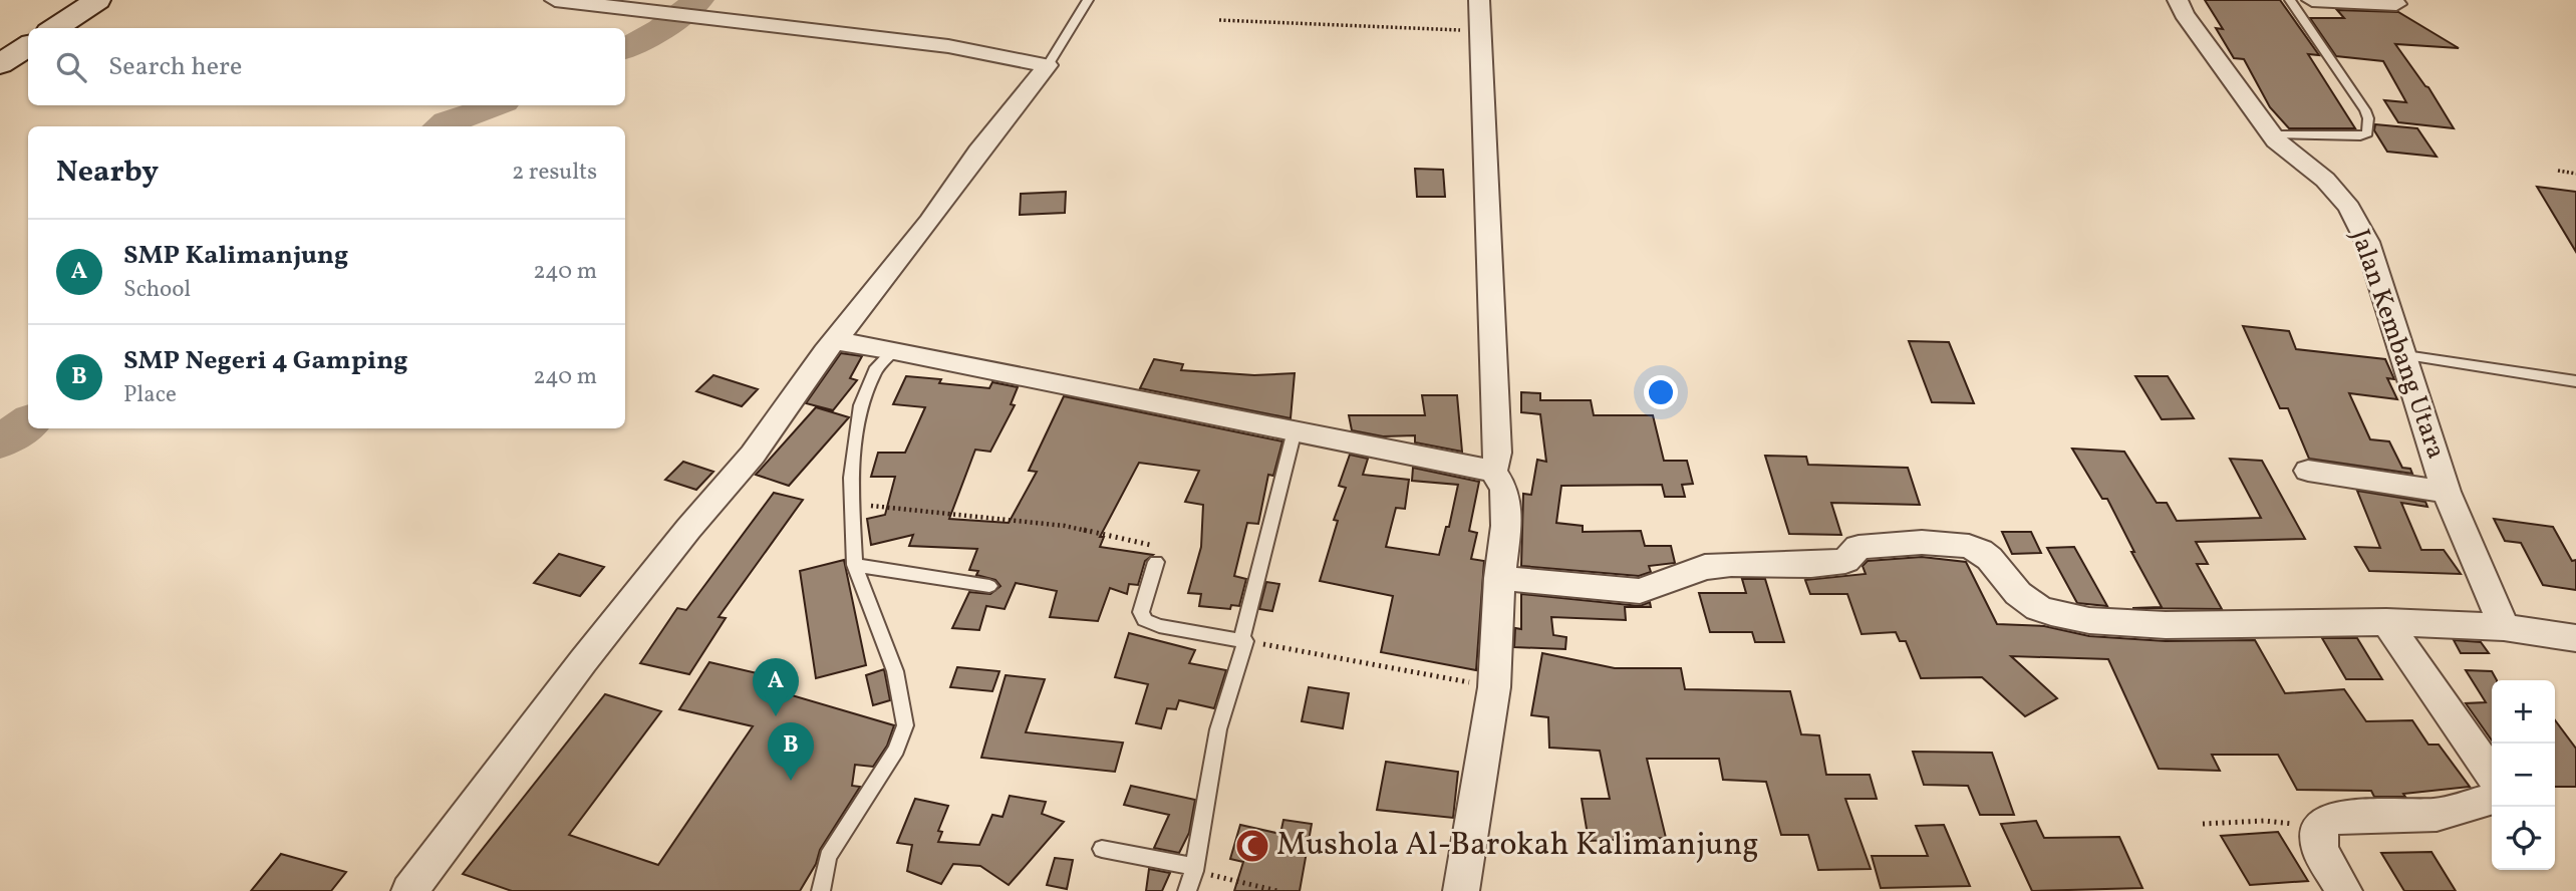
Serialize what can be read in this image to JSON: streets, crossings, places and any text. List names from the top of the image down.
{
  "streets": {
    "street": ["Jalan Kembang Utara"]
  },
  "places": {
    "mosque": ["Mushola Al-Barokah Kalimanjung"]
  },
  "page": {
    "search": "Search here",
    "heading": ["Nearby", "2 results"],
    "list": [
      {
        "mark": "A",
        "name": "SMP Kalimanjung",
        "note": "School",
        "value": "240 m"
      },
      {
        "mark": "B",
        "name": "SMP Negeri 4 Gamping",
        "note": "Place",
        "value": "240 m"
      }
    ],
    "pins": ["A", "B"],
    "map_buttons": ["+", "−"]
  }
}
